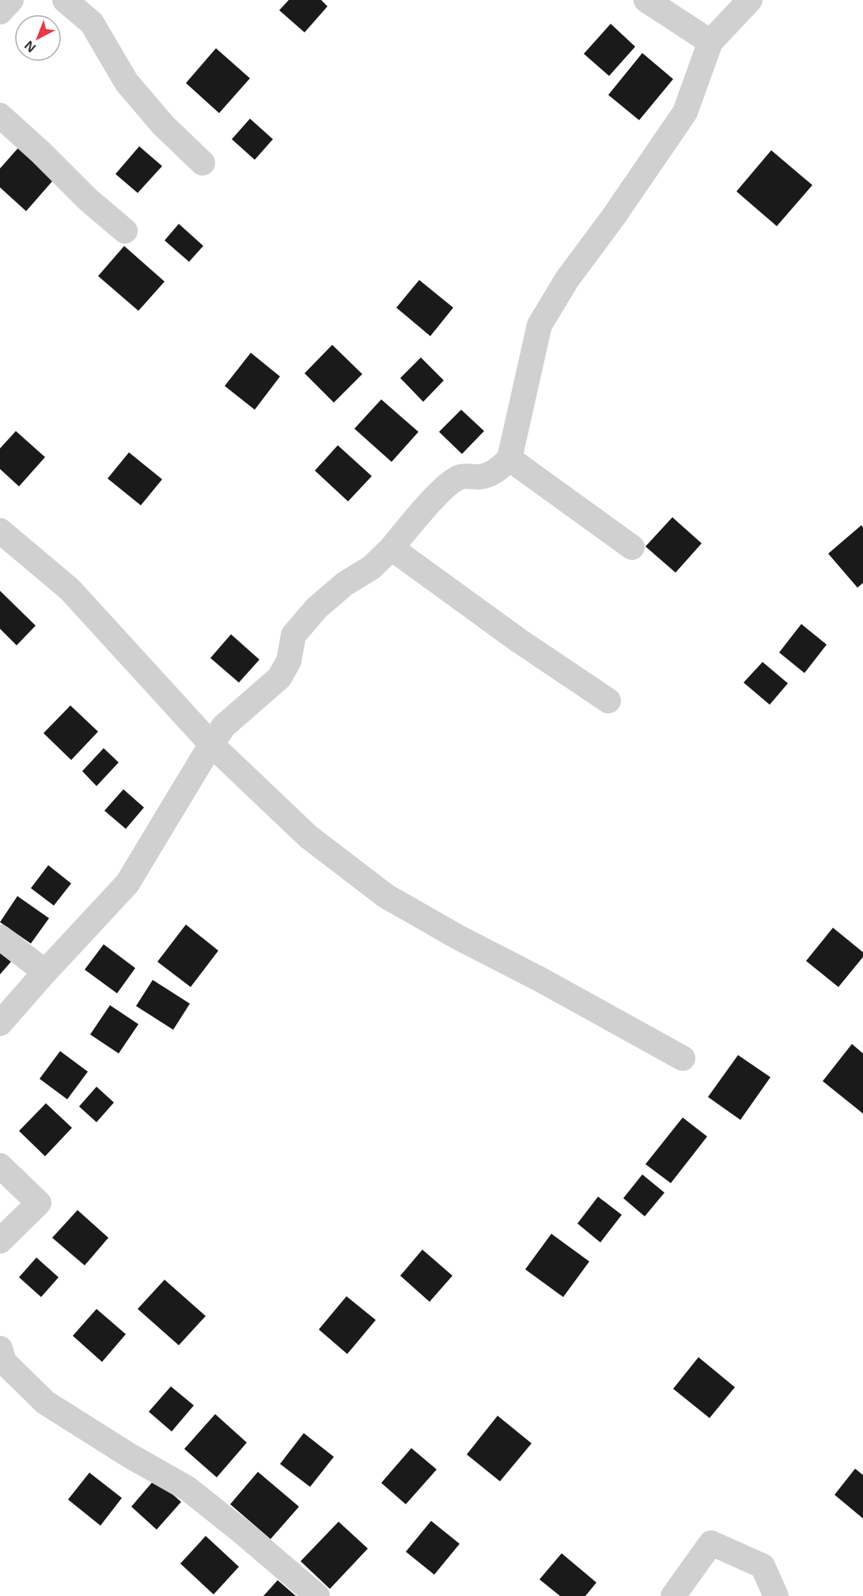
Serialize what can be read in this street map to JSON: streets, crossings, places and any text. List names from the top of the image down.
{
  "north": "bottom left"
}
